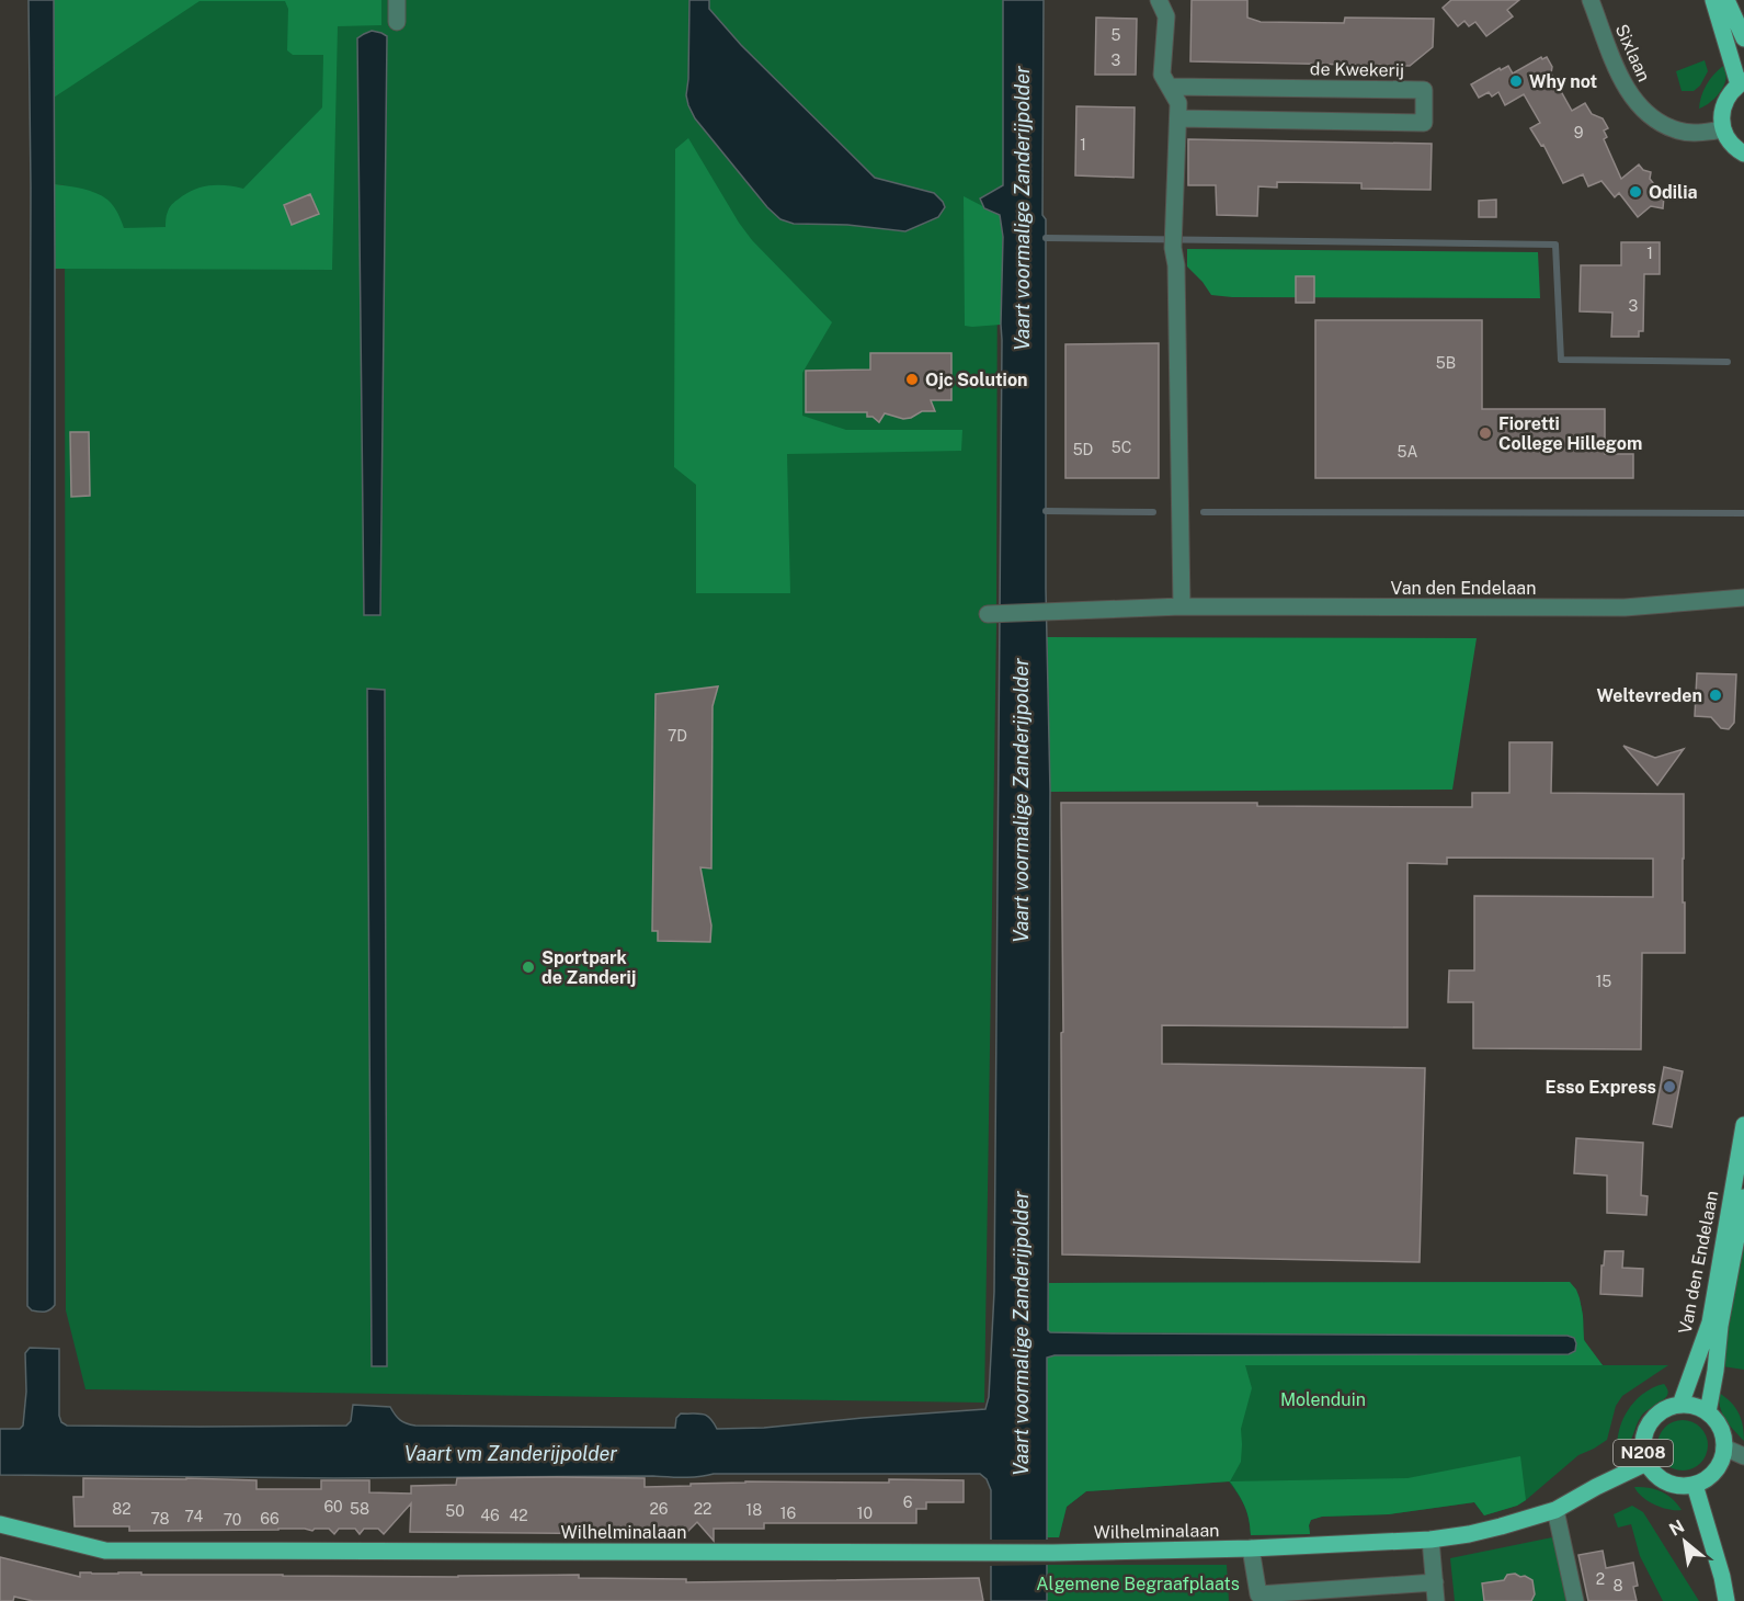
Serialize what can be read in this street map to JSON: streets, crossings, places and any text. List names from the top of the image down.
{
  "streets": {
    "main road": ["Van den Endelaan", "N208", "Wilhelminalaan"],
    "street": ["Sixlaan", "de Kwekerij"]
  },
  "crossings": [
    ["Van den Endelaan", "N208"],
    ["Van den Endelaan", "Wilhelminalaan"],
    ["N208", "Wilhelminalaan"]
  ],
  "water": ["Vaart voormalige Zanderijpolder", "Vaart vm Zanderijpolder"],
  "parks": ["Molenduin", "Algemene Begraafplaats"],
  "places": [
    "Why not",
    "Odilia",
    "Ojc Solution",
    "Fioretti College Hillegom",
    "Weltevreden",
    "Sportpark de Zanderij",
    "Esso Express"
  ],
  "house_numbers": [
    "5",
    "3",
    "9",
    "1",
    "1",
    "3",
    "5B",
    "5C",
    "5D",
    "5A",
    "7D",
    "15",
    "6",
    "60",
    "82",
    "58",
    "26",
    "22",
    "18",
    "50",
    "16",
    "10",
    "46",
    "42",
    "74",
    "78",
    "66",
    "70",
    "2",
    "8"
  ],
  "north": "top left"
}
